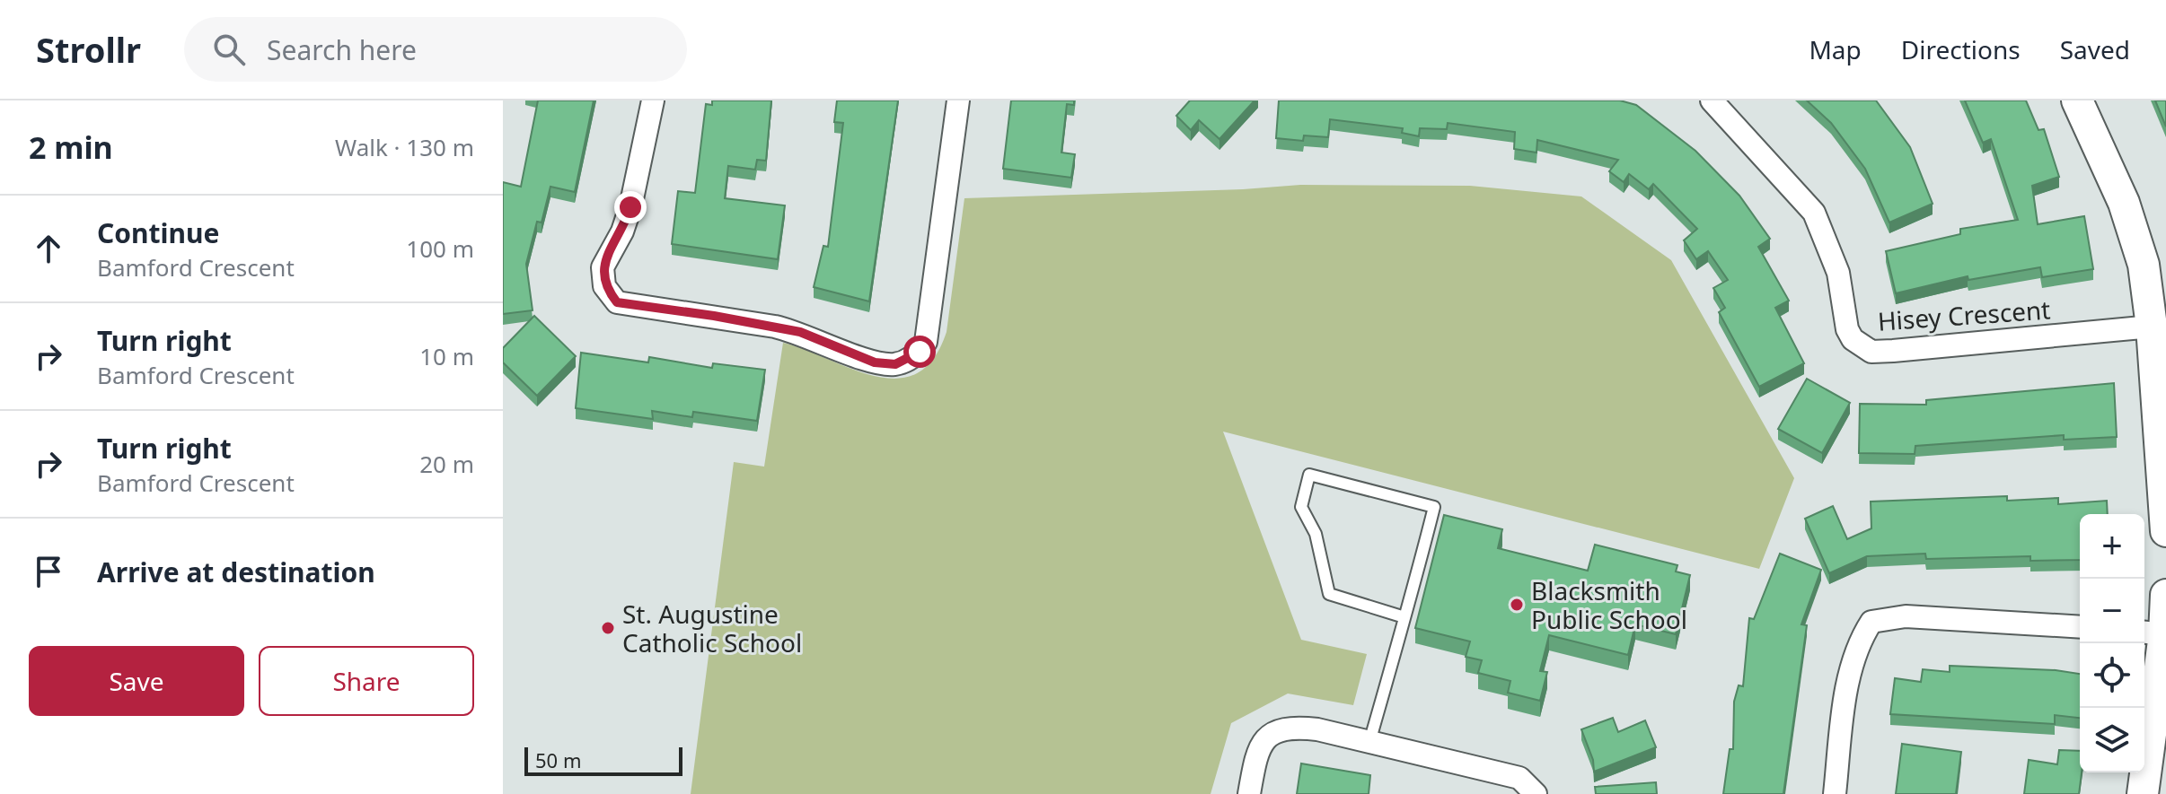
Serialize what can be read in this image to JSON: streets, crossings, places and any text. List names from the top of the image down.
{
  "streets": {
    "street": ["Hisey Crescent"]
  },
  "places": ["Blacksmith Public School", "St. Augustine Catholic School"],
  "scale_bar": "50 m",
  "page": {
    "header": "Strollr",
    "search": "Search here",
    "nav": ["Map", "Directions", "Saved"],
    "heading": ["2 min", "Walk · 130 m"],
    "list": [
      ["Continue", "Bamford Crescent", "100 m"],
      ["Turn right", "Bamford Crescent", "10 m"],
      ["Turn right", "Bamford Crescent", "20 m"],
      "Arrive at destination"
    ],
    "map_buttons": ["+", "−"],
    "buttons": ["Save", "Share"],
    "scale": "50 m"
  }
}
